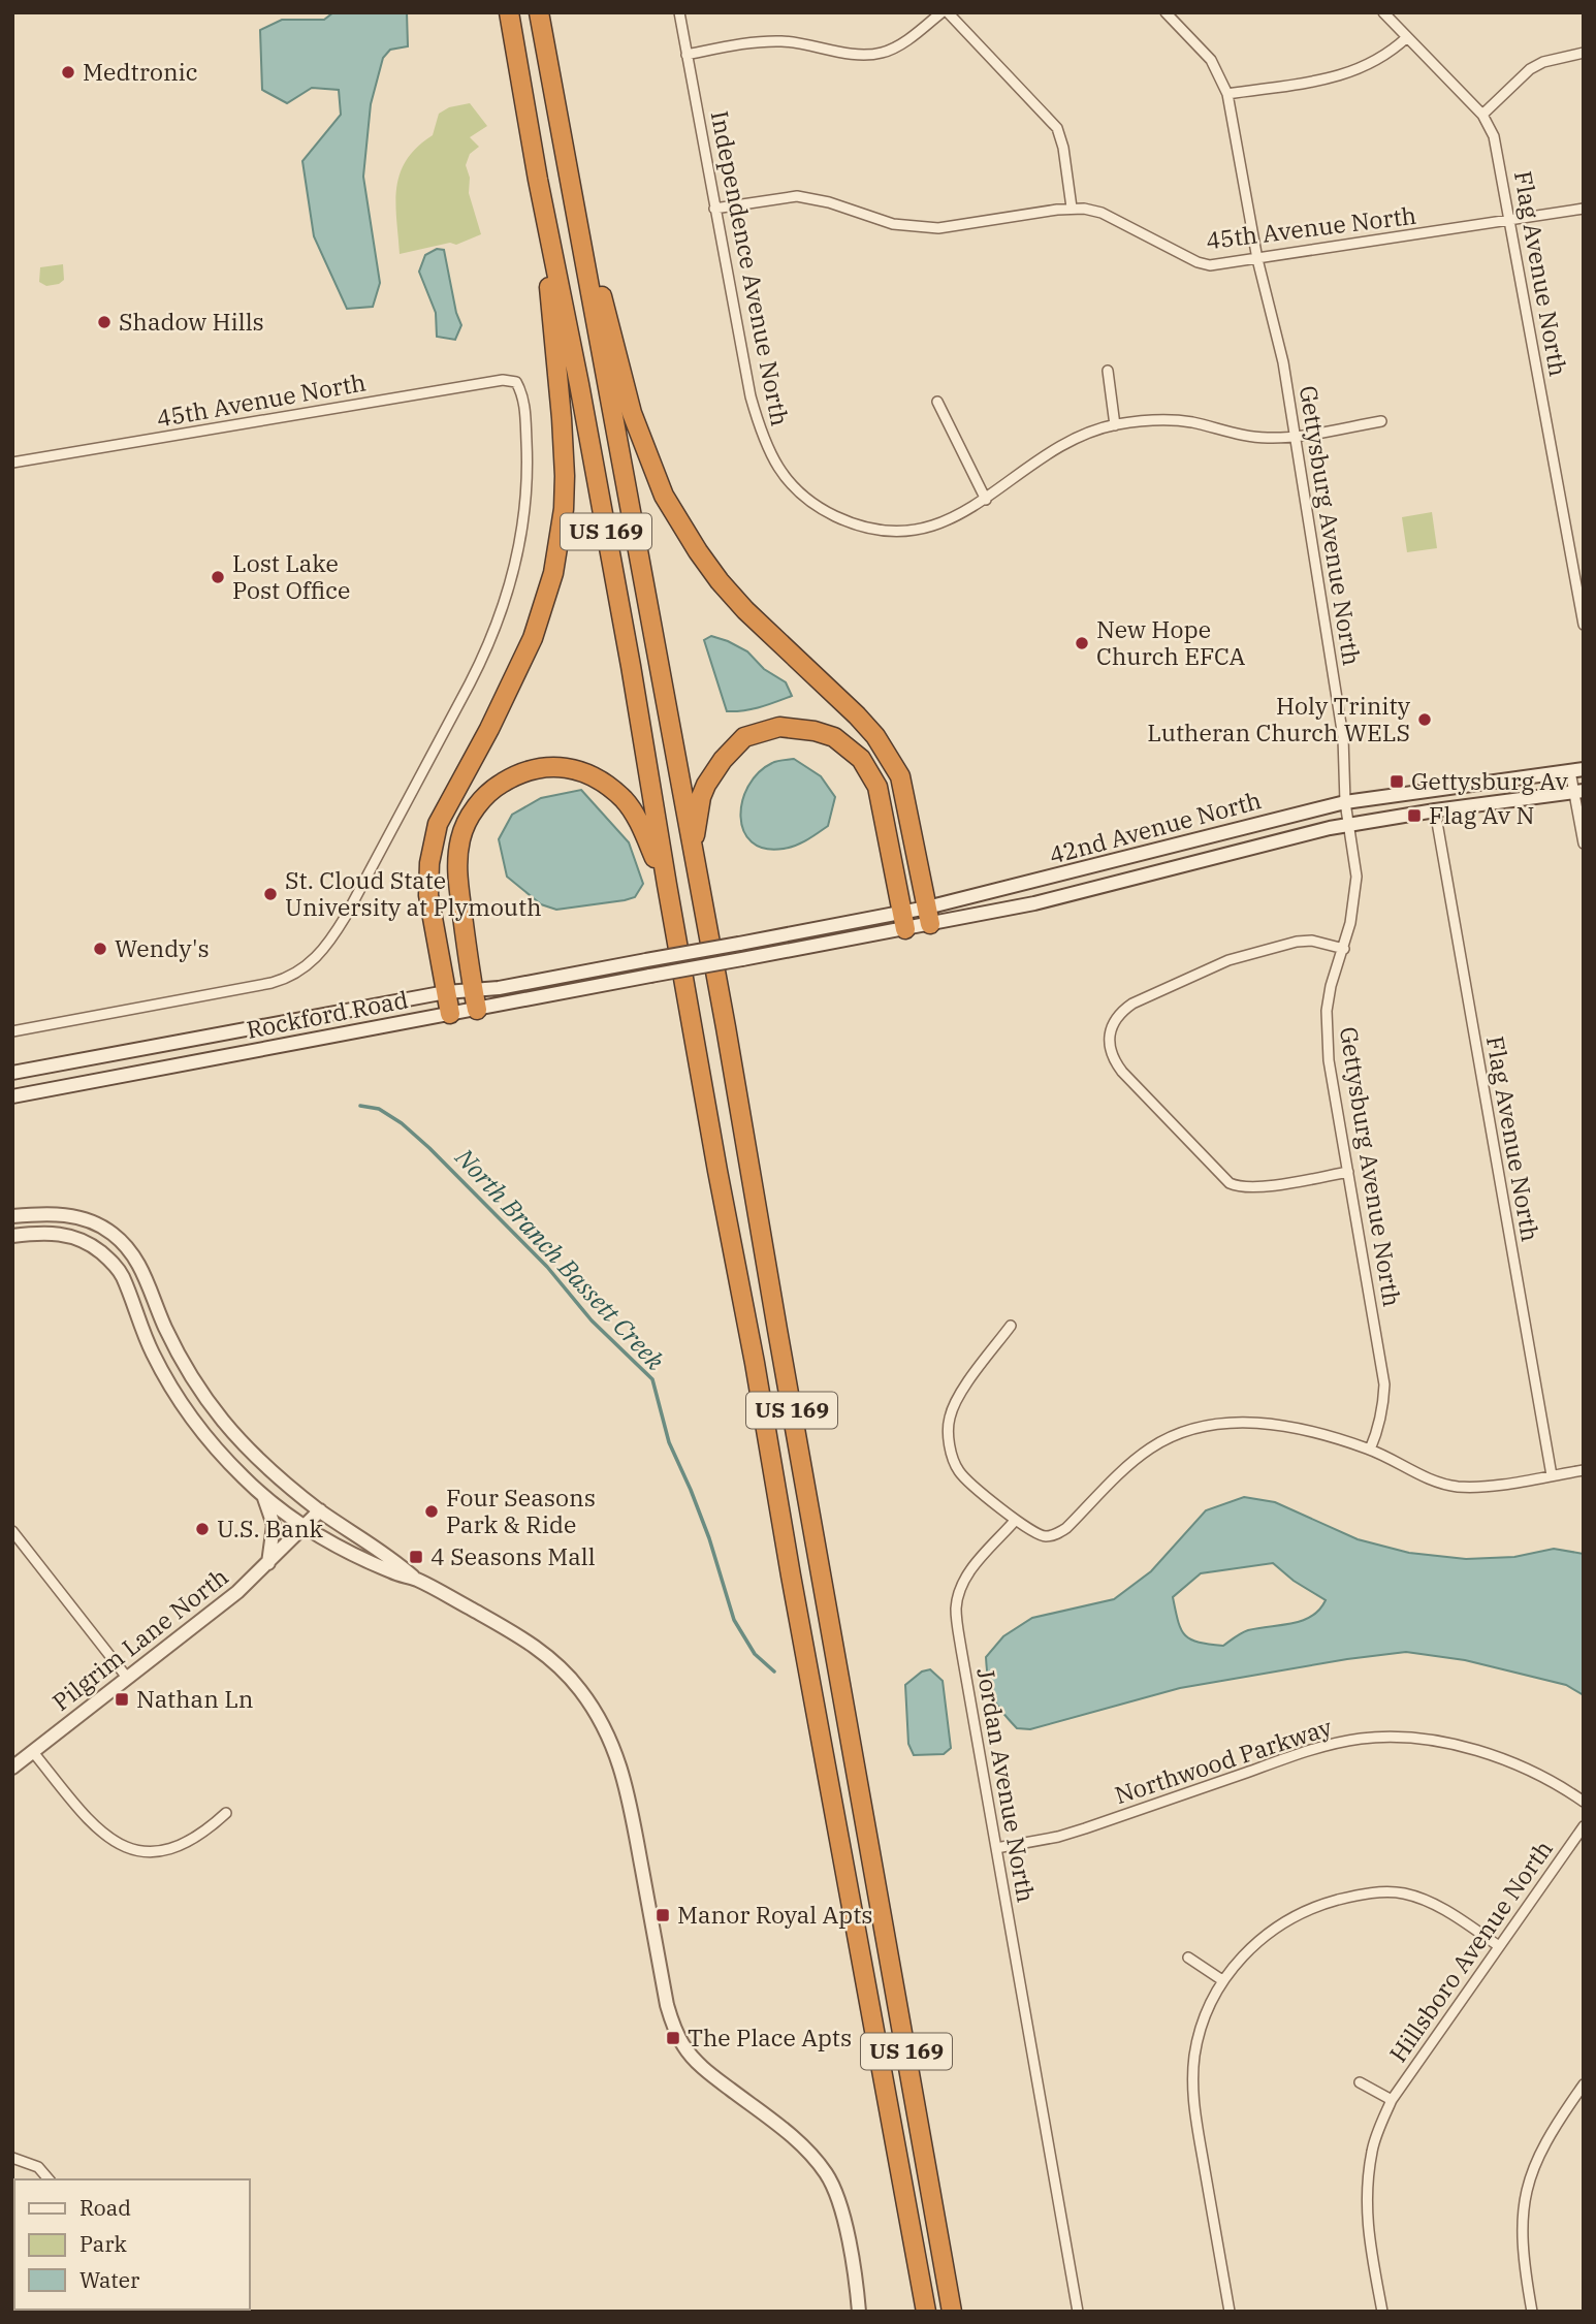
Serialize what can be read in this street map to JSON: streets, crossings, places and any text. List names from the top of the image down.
{
  "streets": {
    "highway": ["US 169"],
    "main road": ["42nd Avenue North", "Rockford Road", "Pilgrim Lane North"],
    "street": [
      "45th Avenue North",
      "Independence Avenue North",
      "Flag Avenue North",
      "Gettysburg Avenue North",
      "Northwood Parkway",
      "Jordan Avenue North",
      "Hillsboro Avenue North"
    ]
  },
  "crossings": [
    ["45th Avenue North", "Independence Avenue North"],
    ["45th Avenue North", "Flag Avenue North"],
    ["45th Avenue North", "Gettysburg Avenue North"],
    ["Independence Avenue North", "Gettysburg Avenue North"],
    ["Flag Avenue North", "42nd Avenue North"],
    ["Gettysburg Avenue North", "42nd Avenue North"],
    ["42nd Avenue North", "Rockford Road"],
    ["Northwood Parkway", "Jordan Avenue North"]
  ],
  "water": ["North Branch Bassett Creek"],
  "places": {
    "other": [
      "Medtronic",
      "Shadow Hills",
      "Lost Lake Post Office",
      "New Hope Church EFCA",
      "Holy Trinity Lutheran Church WELS",
      "St. Cloud State University at Plymouth",
      "Wendy's",
      "Four Seasons Park & Ride",
      "U.S. Bank"
    ],
    "transit": [
      "Gettysburg Av",
      "Flag Av N",
      "4 Seasons Mall",
      "Nathan Ln",
      "Manor Royal Apts",
      "The Place Apts"
    ]
  },
  "legend": ["Road", "Park", "Water"]
}
